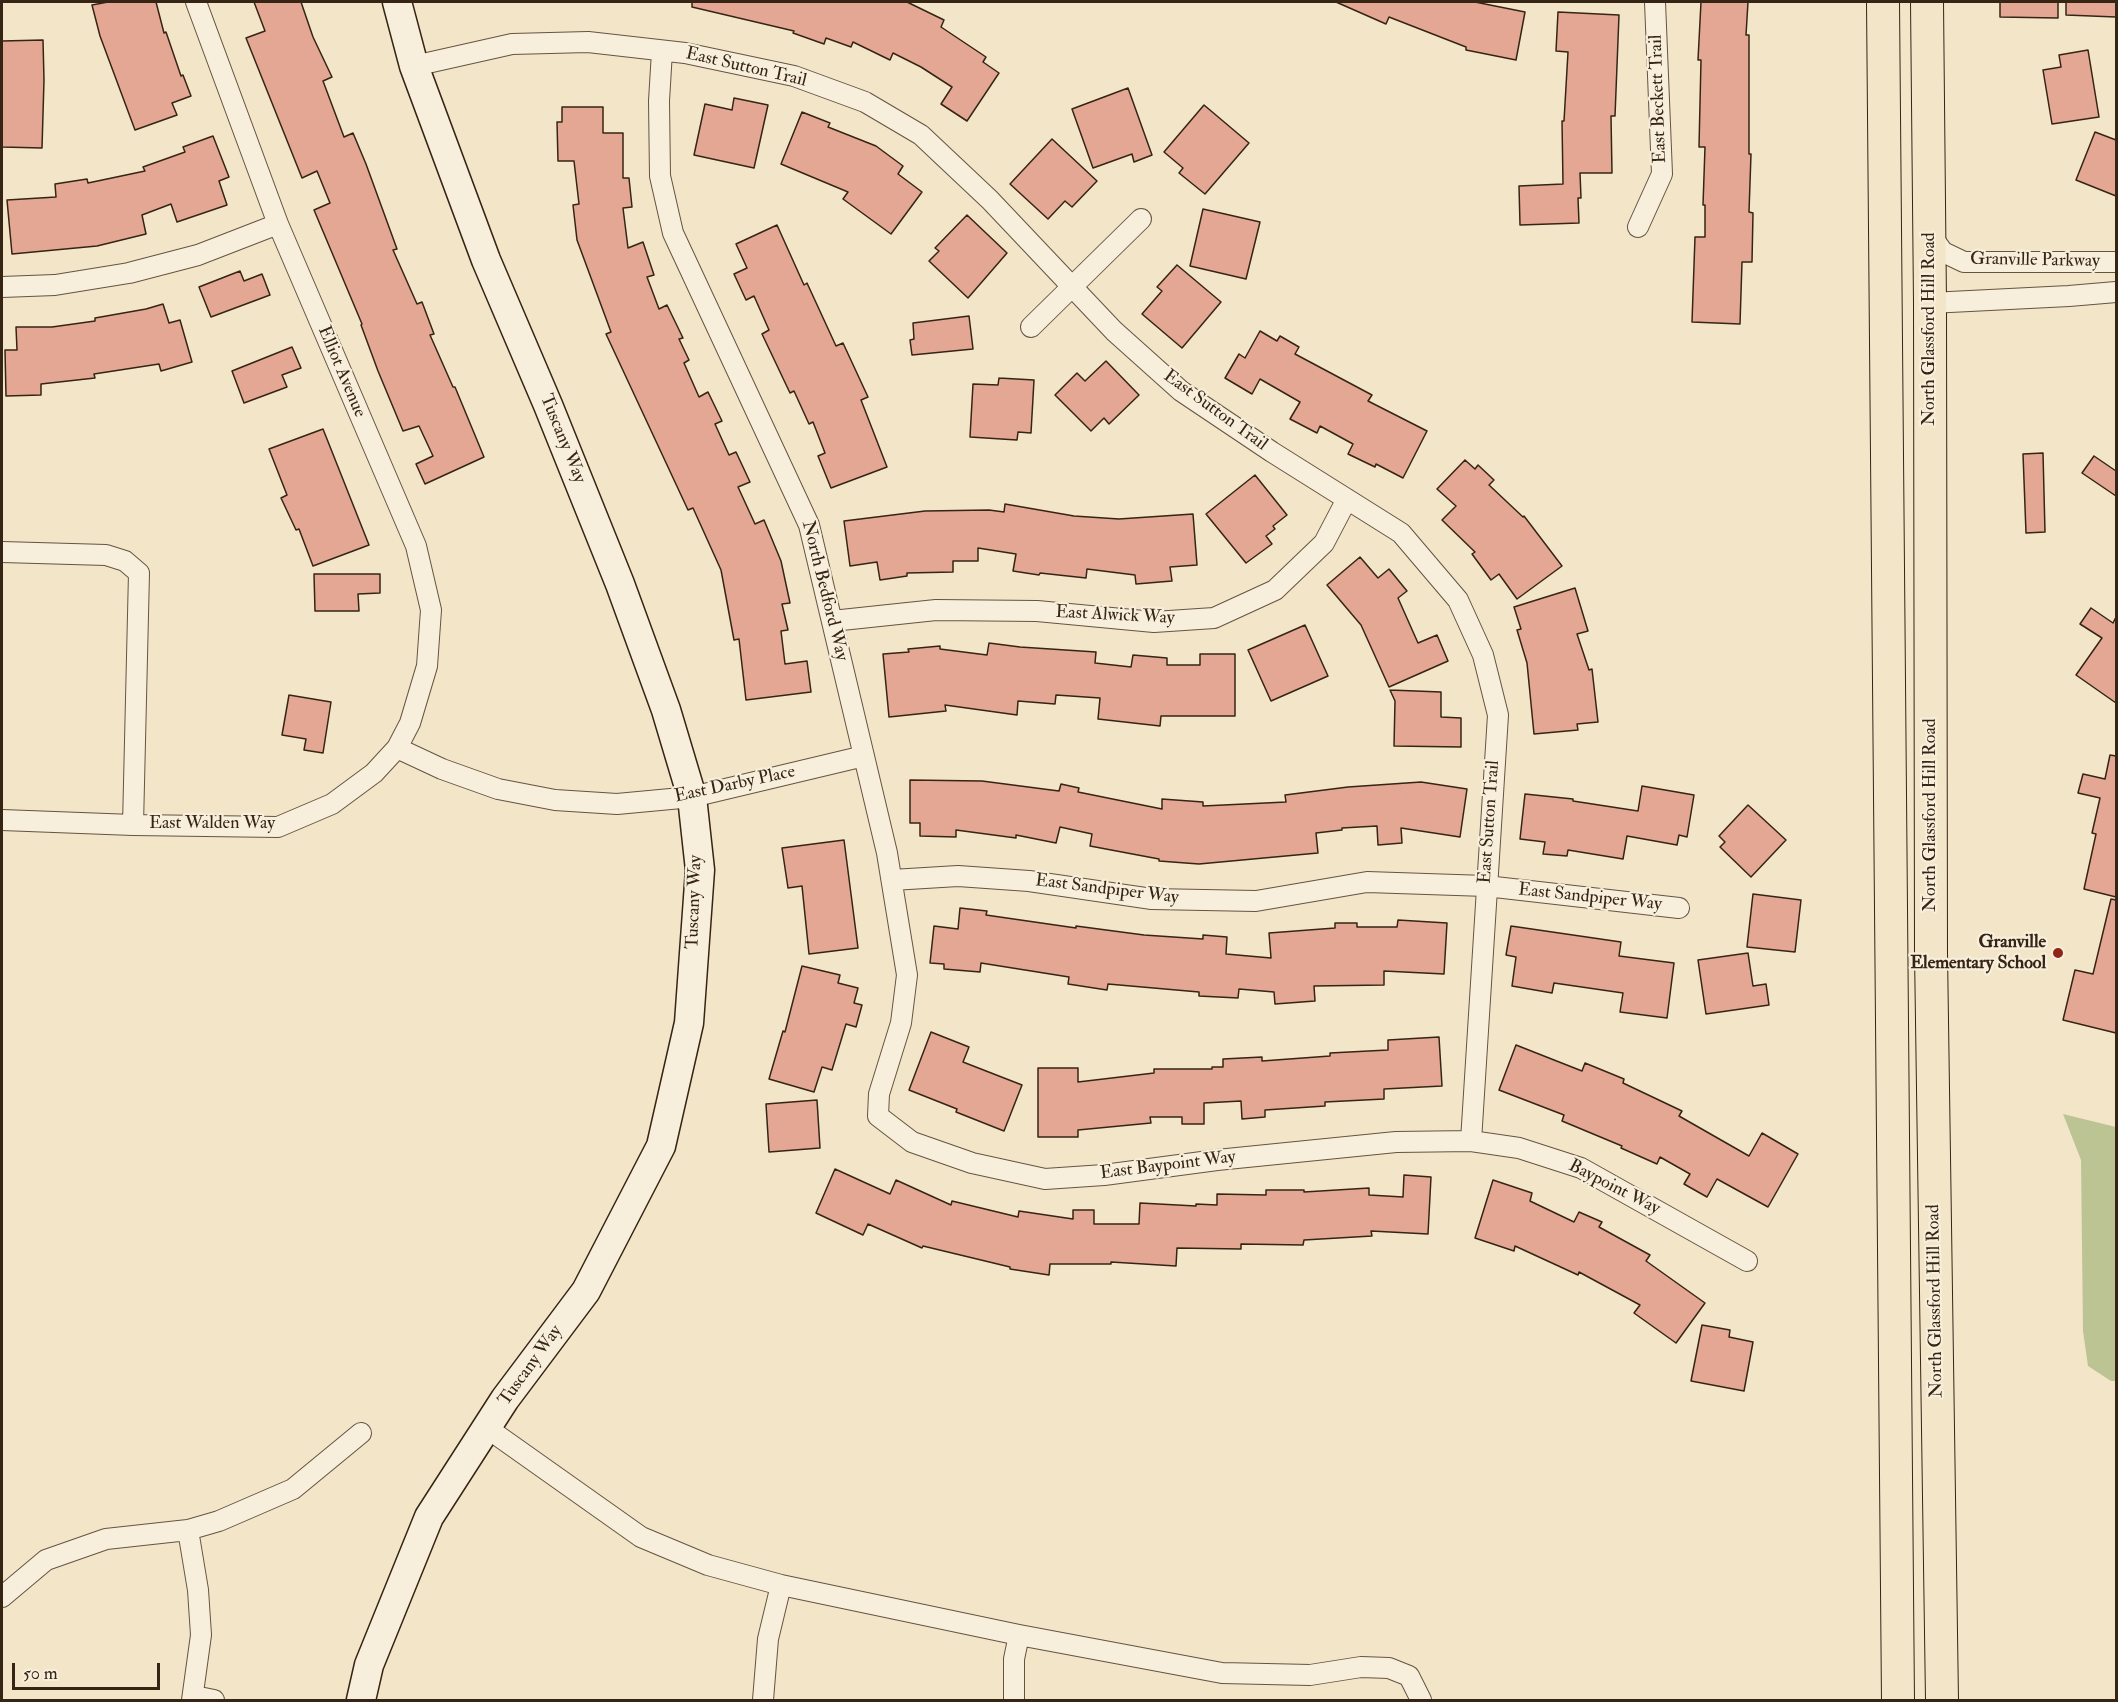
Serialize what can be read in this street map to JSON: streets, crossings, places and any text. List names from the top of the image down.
{
  "streets": {
    "main road": ["North Glassford Hill Road"],
    "street": [
      "East Sutton Trail",
      "East Beckett Trail",
      "Granville Parkway",
      "Elliot Avenue",
      "Tuscany Way",
      "North Bedford Way",
      "East Alwick Way",
      "East Darby Place",
      "East Walden Way",
      "East Sandpiper Way",
      "East Baypoint Way",
      "Baypoint Way"
    ]
  },
  "crossings": [
    ["East Sutton Trail", "Tuscany Way"],
    ["East Sutton Trail", "North Bedford Way"],
    ["East Sutton Trail", "East Alwick Way"],
    ["East Sutton Trail", "East Sandpiper Way"],
    ["East Sutton Trail", "East Baypoint Way"],
    ["East Sutton Trail", "Baypoint Way"],
    ["Granville Parkway", "North Glassford Hill Road"],
    ["Elliot Avenue", "East Darby Place"],
    ["Elliot Avenue", "East Walden Way"],
    ["Tuscany Way", "East Darby Place"],
    ["North Bedford Way", "East Alwick Way"],
    ["North Bedford Way", "East Darby Place"],
    ["North Bedford Way", "East Sandpiper Way"],
    ["North Bedford Way", "East Baypoint Way"],
    ["East Darby Place", "East Walden Way"],
    ["East Baypoint Way", "Baypoint Way"]
  ],
  "places": ["Granville Elementary School"],
  "scale_bar": "50 m"
}
